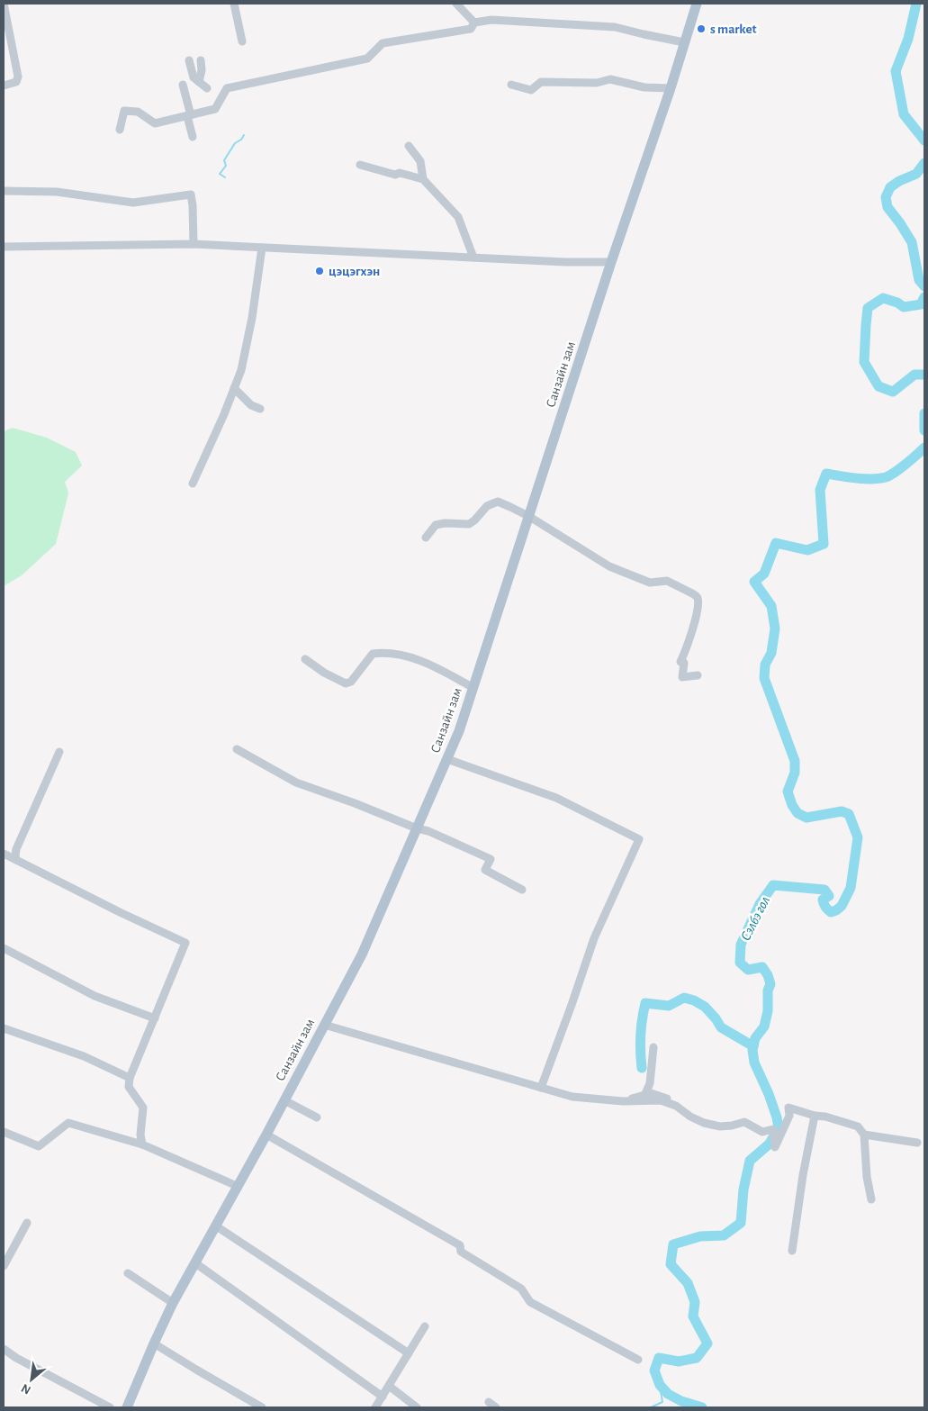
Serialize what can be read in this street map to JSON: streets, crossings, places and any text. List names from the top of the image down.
{
  "streets": {
    "main road": ["Санзайн зам"]
  },
  "water": ["Сэлбэ гол"],
  "places": ["s market", "цэцэгхэн"],
  "north": "bottom left"
}
